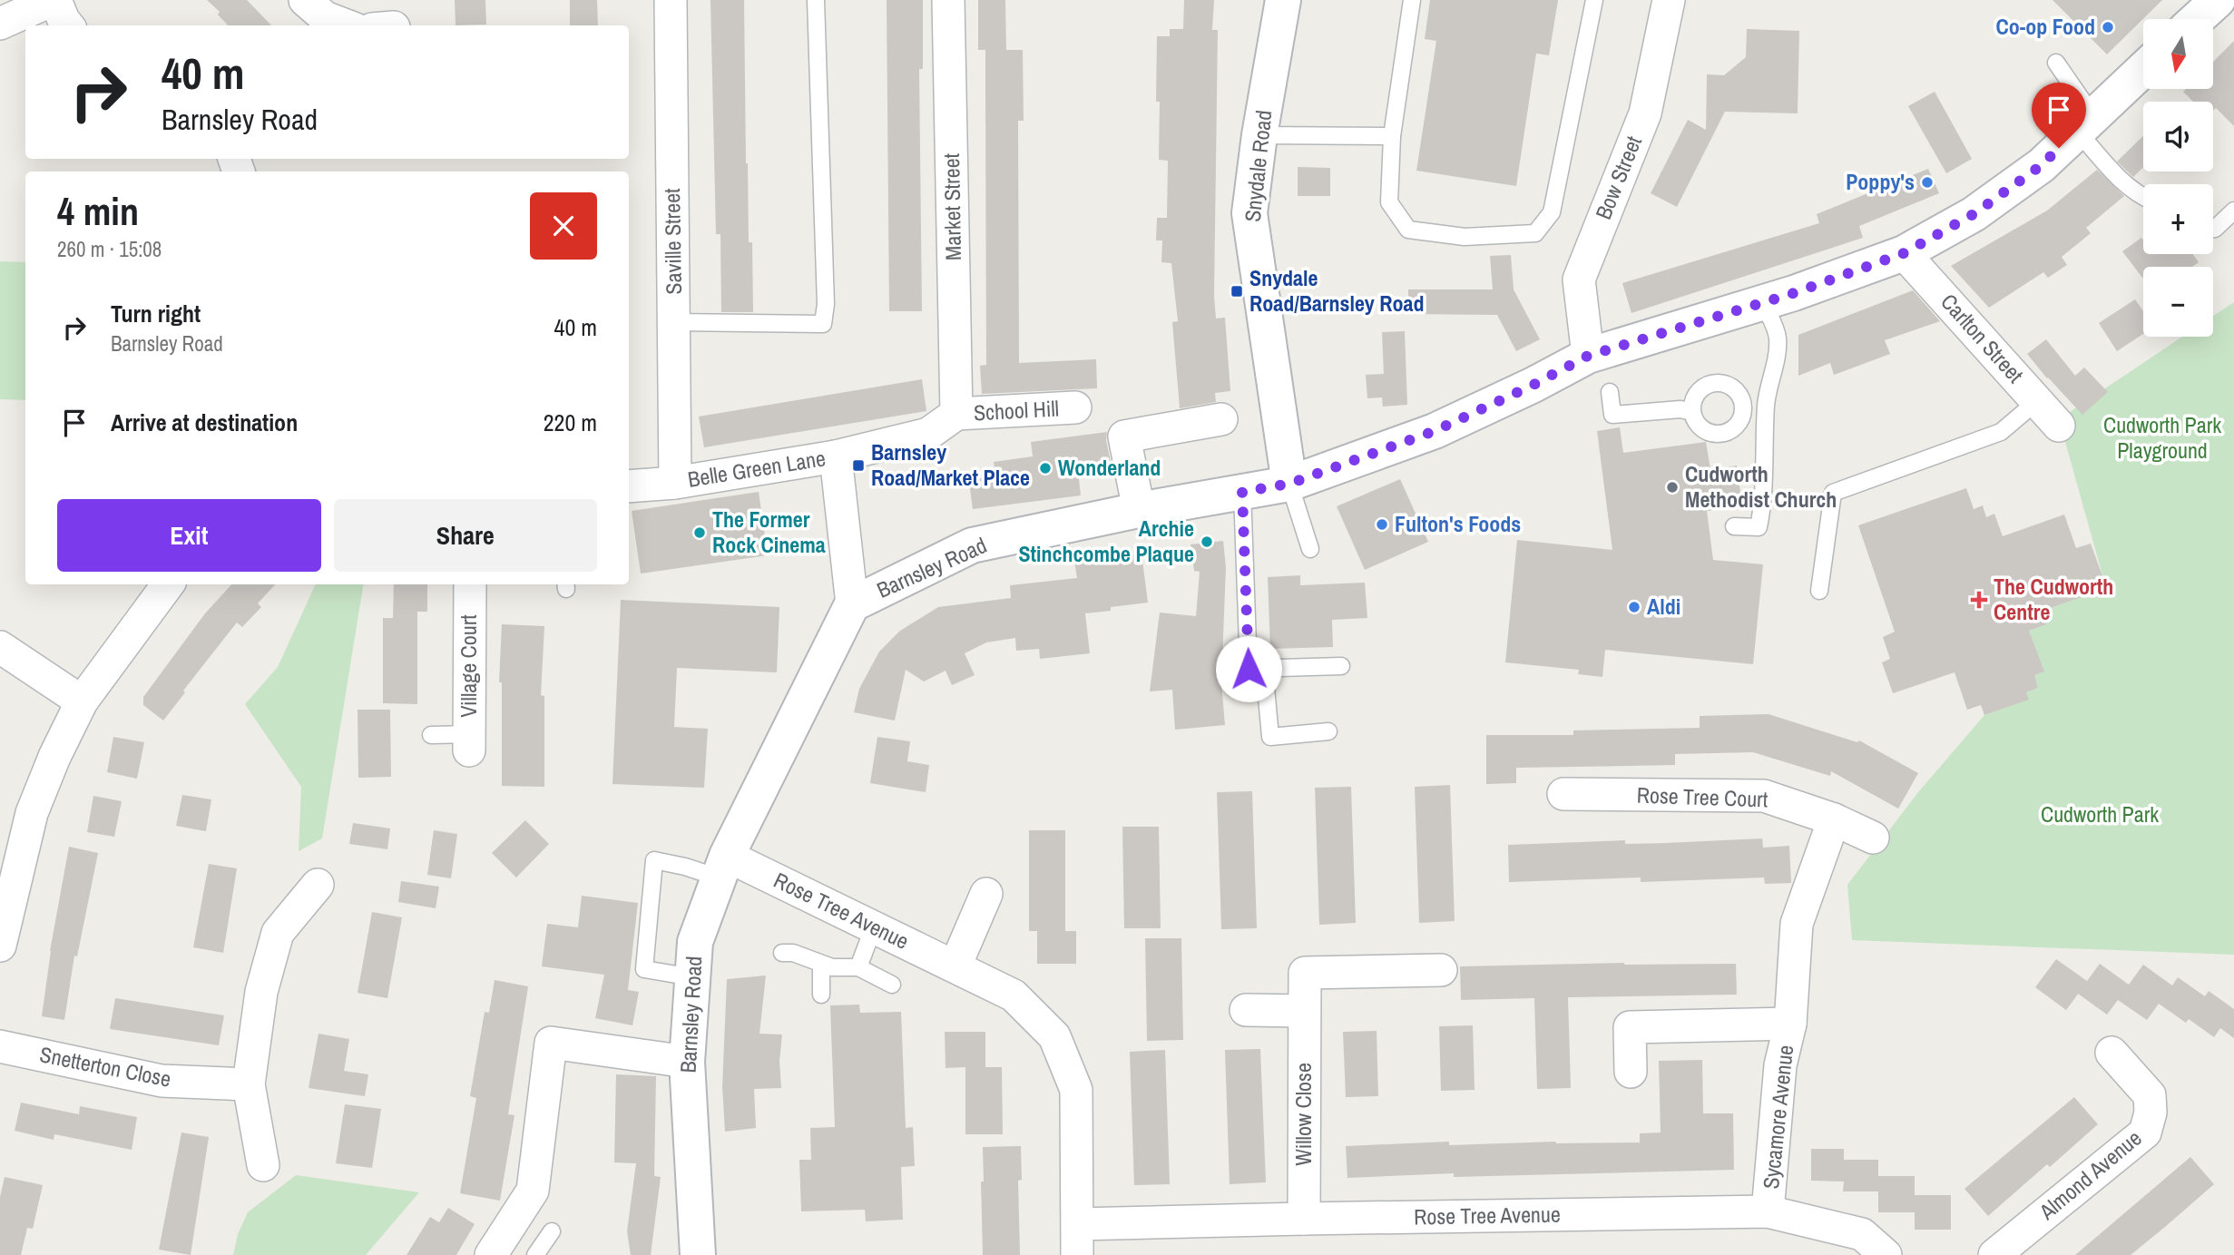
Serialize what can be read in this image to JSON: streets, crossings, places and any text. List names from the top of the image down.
{
  "streets": {
    "street": [
      "Snydale Road",
      "Bow Street",
      "Market Street",
      "Saville Street",
      "Carlton Street",
      "School Hill",
      "Belle Green Lane",
      "Barnsley Road",
      "Village Court",
      "Rose Tree Court",
      "Rose Tree Avenue",
      "Snetterton Close",
      "Willow Close",
      "Sycamore Avenue",
      "Almond Avenue"
    ]
  },
  "crossings": [
    ["Snydale Road", "Barnsley Road"],
    ["Bow Street", "Barnsley Road"],
    ["Market Street", "School Hill"],
    ["Market Street", "Belle Green Lane"],
    ["Saville Street", "Belle Green Lane"],
    ["Carlton Street", "Barnsley Road"],
    ["School Hill", "Belle Green Lane"],
    ["Barnsley Road", "Rose Tree Avenue"],
    ["Rose Tree Court", "Sycamore Avenue"],
    ["Rose Tree Avenue", "Willow Close"],
    ["Rose Tree Avenue", "Sycamore Avenue"]
  ],
  "parks": ["Cudworth Park Playground", "Cudworth Park"],
  "places": {
    "other": [
      "Co-op Food",
      "Poppy's",
      "Wonderland",
      "Cudworth Methodist Church",
      "Fulton's Foods",
      "The Former Rock Cinema",
      "Archie Stinchcombe Plaque",
      "Aldi"
    ],
    "transit": ["Snydale Road/Barnsley Road", "Barnsley Road/Market Place"],
    "health": ["The Cudworth Centre"]
  },
  "north": "bottom",
  "page": {
    "map_buttons": ["+", "−"],
    "turn": ["40 m", "Barnsley Road"],
    "heading": ["4 min", "260 m · 15:08"],
    "list": [
      {
        "name": "Turn right",
        "note": "Barnsley Road",
        "value": "40 m"
      },
      {
        "name": "Arrive at destination",
        "value": "220 m"
      }
    ],
    "buttons": ["Exit", "Share"]
  }
}
